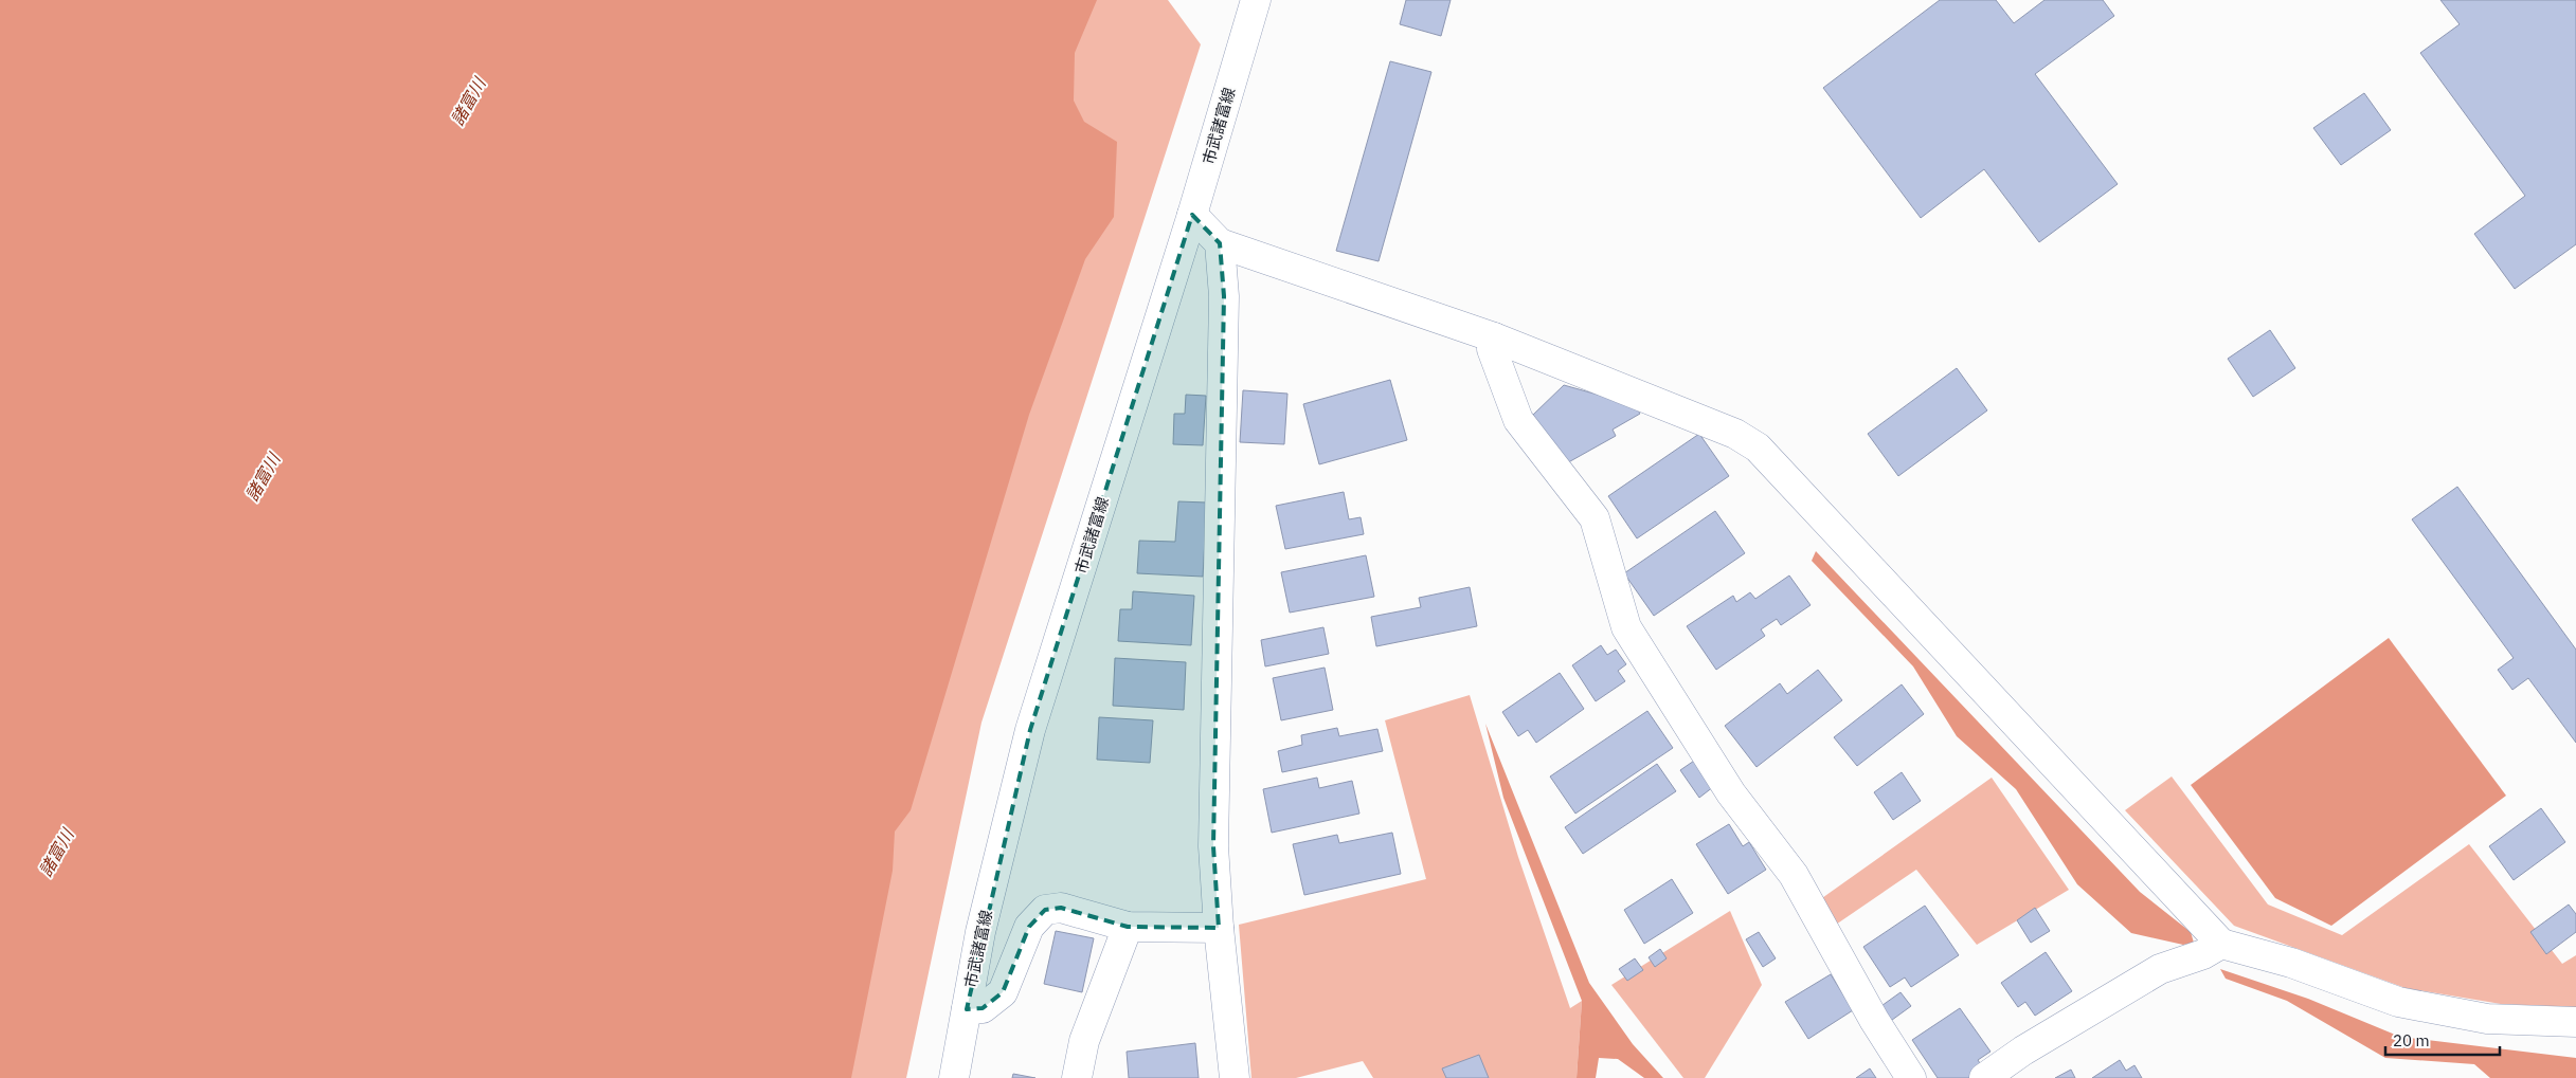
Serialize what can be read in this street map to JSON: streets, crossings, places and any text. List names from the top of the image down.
{
  "streets": {
    "street": ["市武諸富線"]
  },
  "water": ["諸富川"],
  "scale_bar": "20 m"
}
